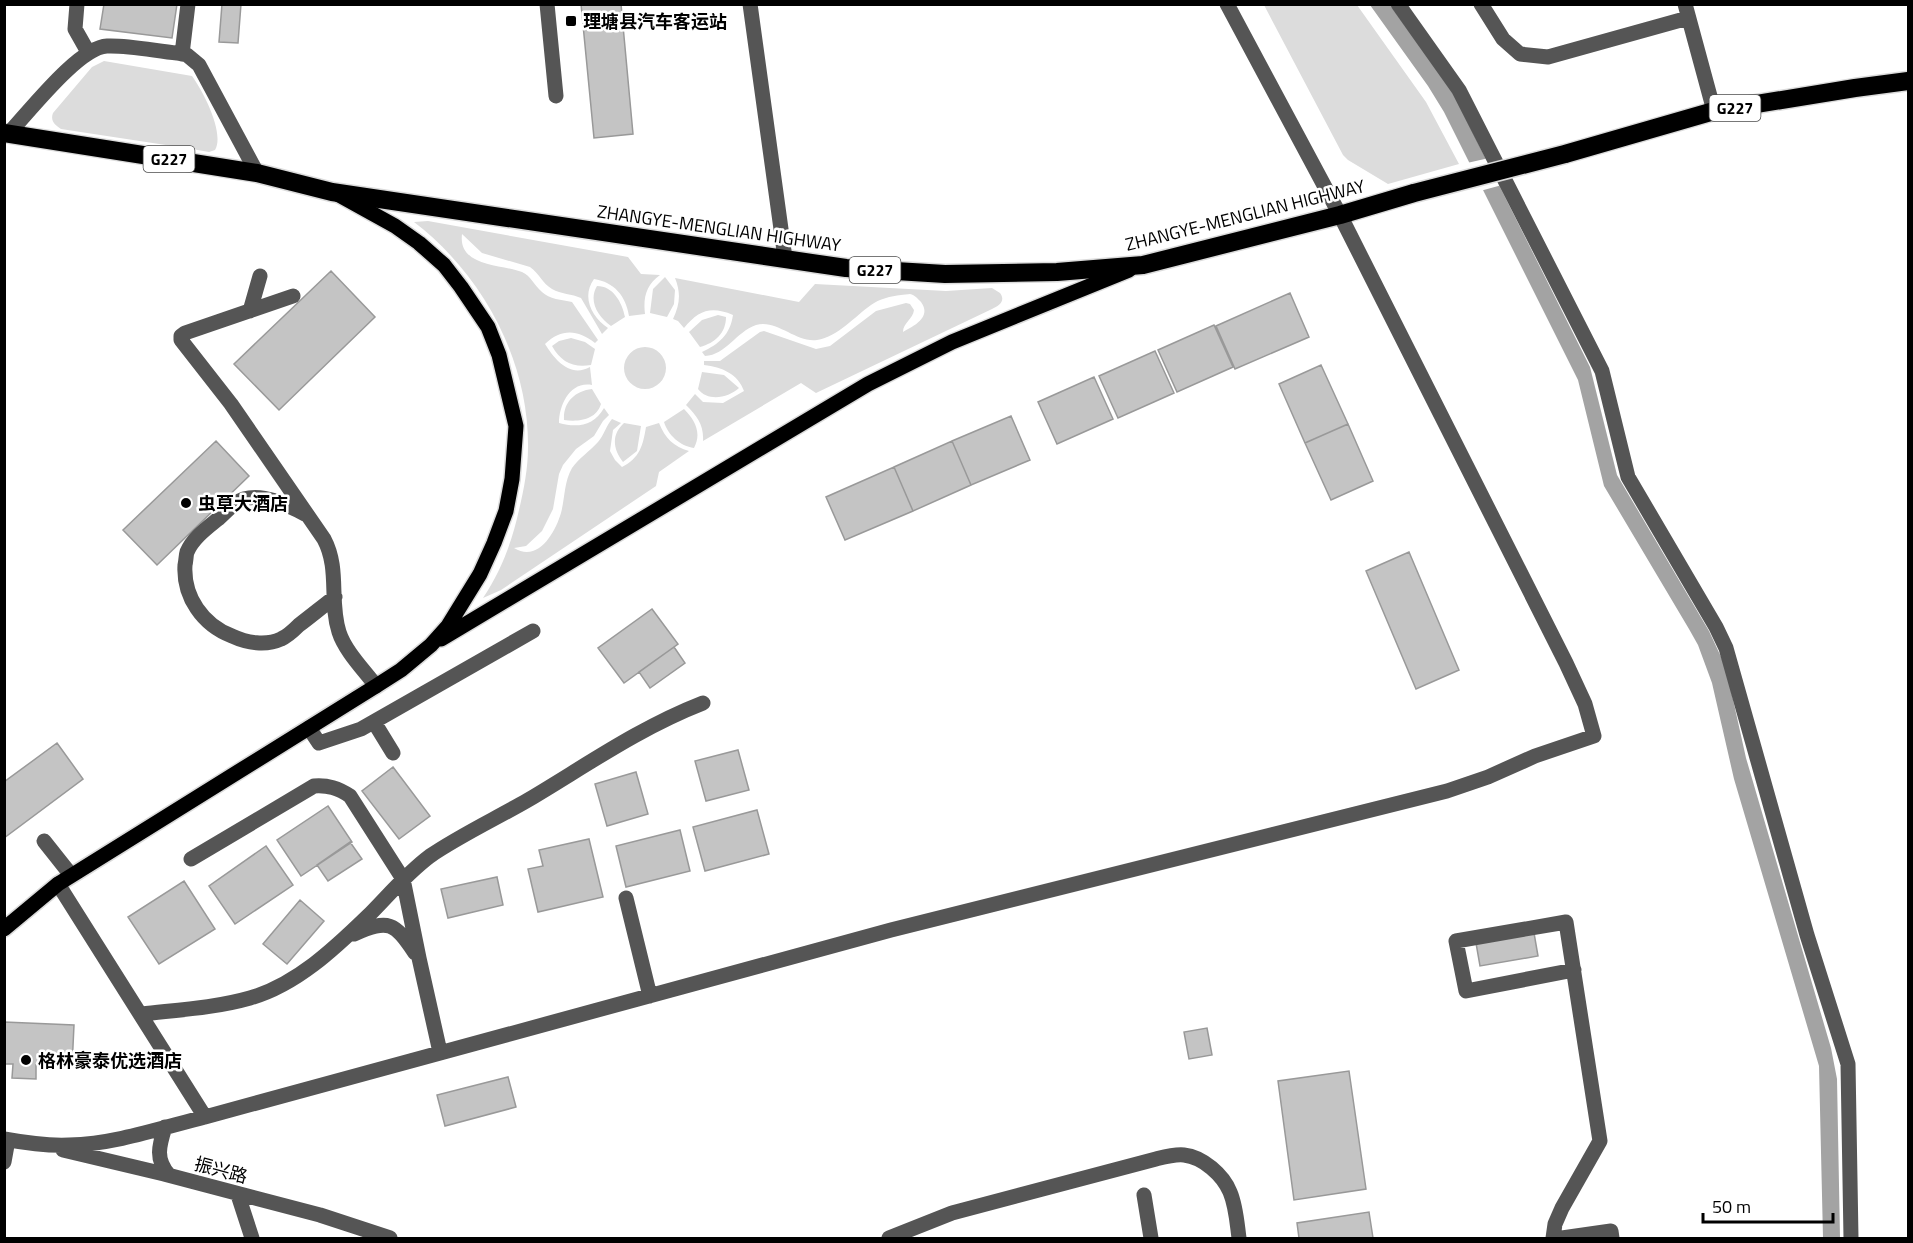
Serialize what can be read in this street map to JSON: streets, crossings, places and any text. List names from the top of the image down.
{
  "streets": {
    "highway": ["G227", "ZHANGYE-MENGLIAN HIGHWAY"],
    "street": ["振兴路"]
  },
  "crossings": [
    ["G227", "ZHANGYE-MENGLIAN HIGHWAY"]
  ],
  "places": {
    "transit": ["理塘县汽车客运站"],
    "other": ["虫草大酒店", "格林豪泰优选酒店"]
  },
  "scale_bar": "50 m"
}
